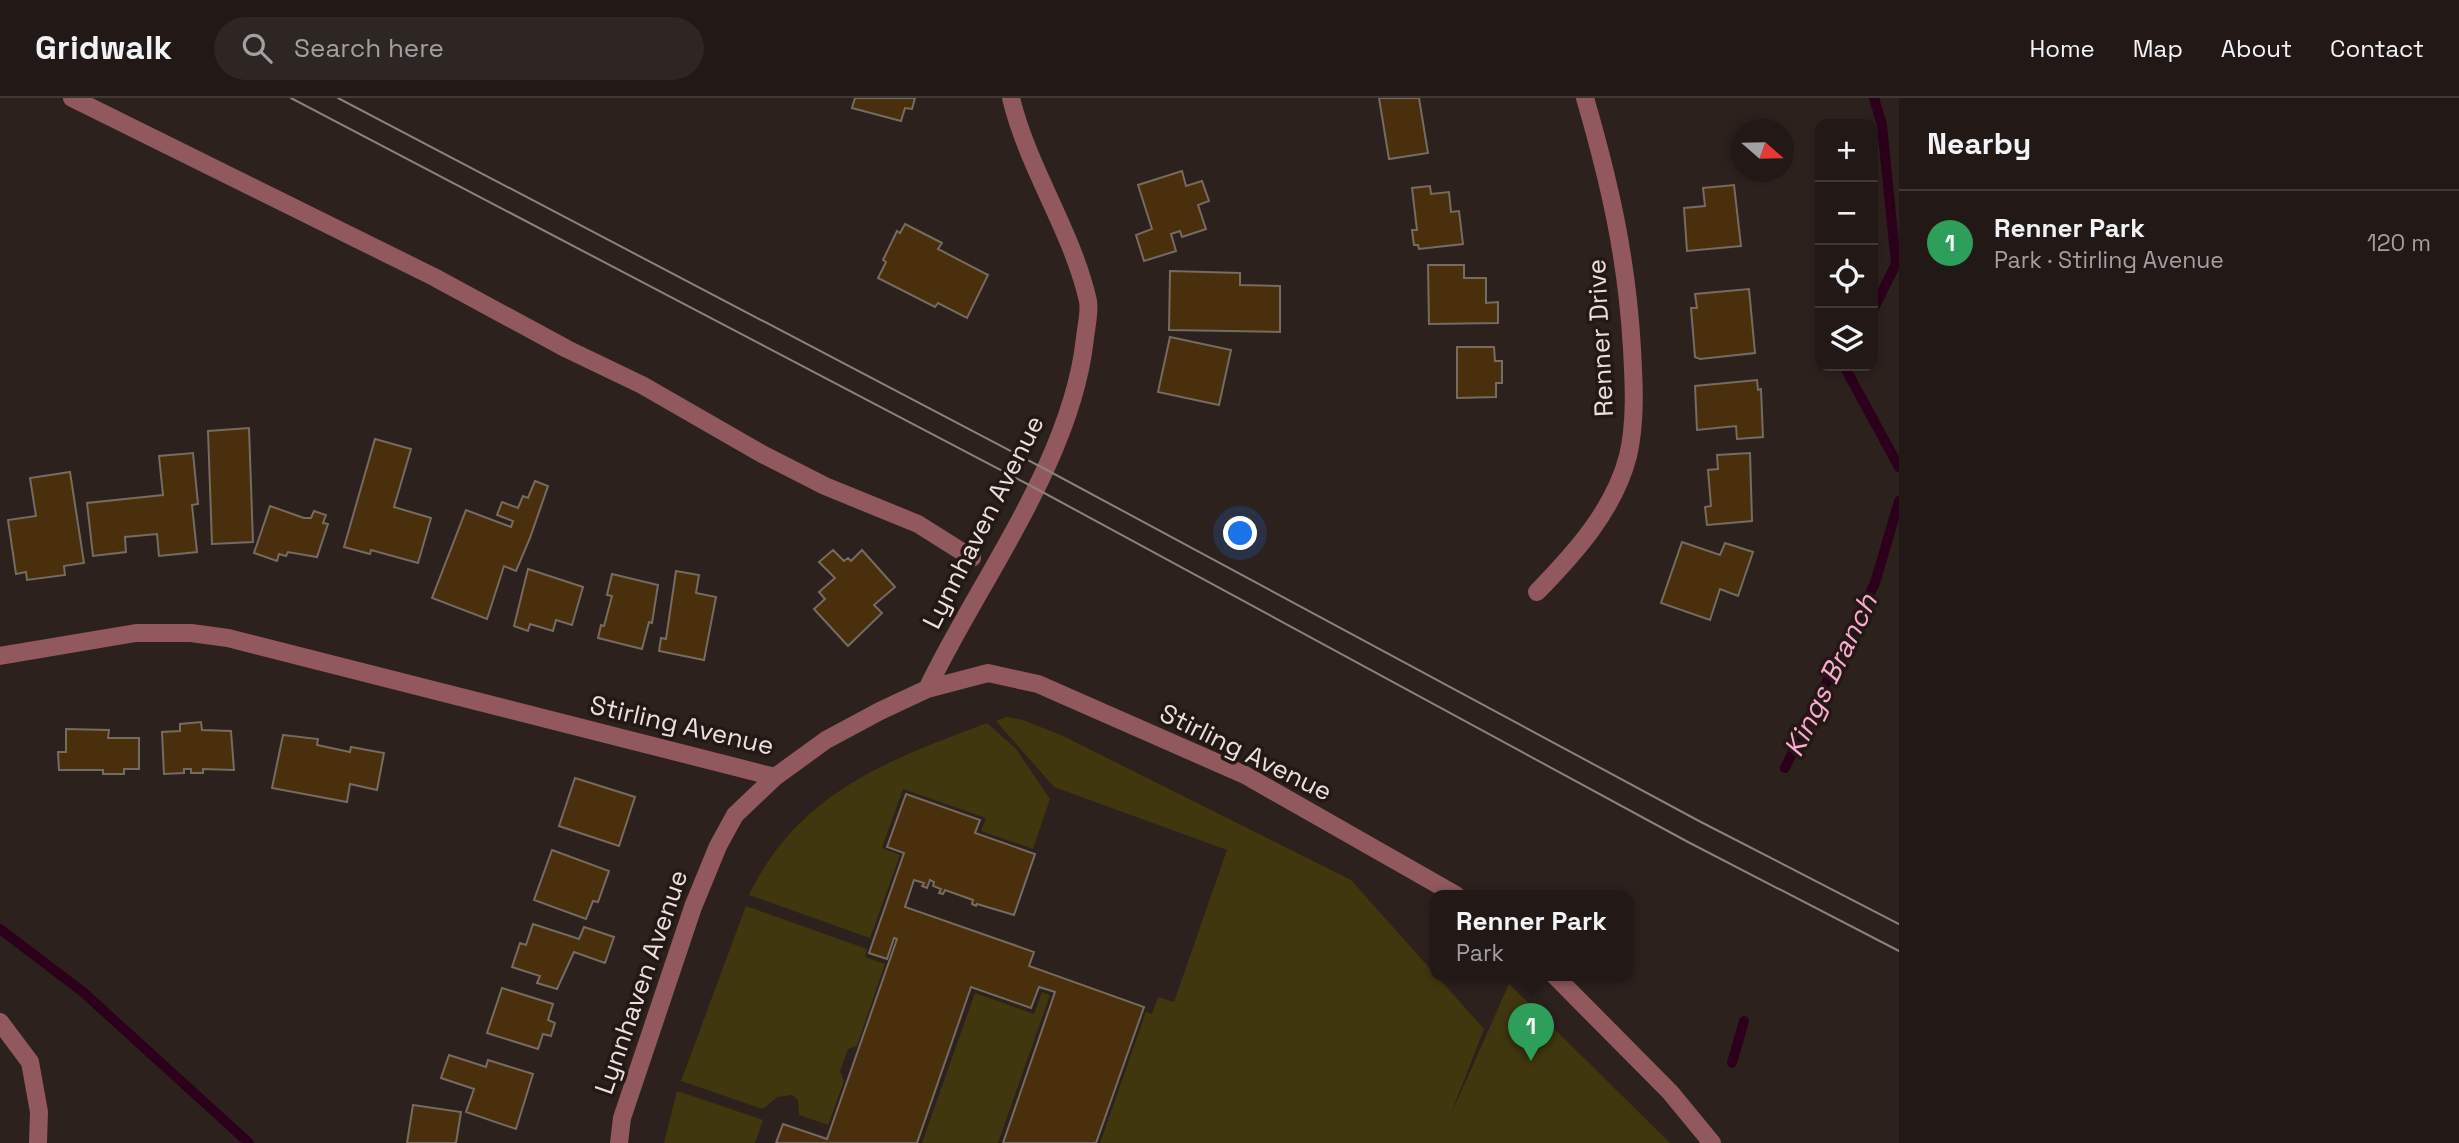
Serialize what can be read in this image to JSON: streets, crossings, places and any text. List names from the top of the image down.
{
  "streets": {
    "street": ["Renner Drive", "Lynnhaven Avenue", "Stirling Avenue"]
  },
  "crossings": [
    ["Lynnhaven Avenue", "Stirling Avenue"]
  ],
  "water": ["Kings Branch"],
  "north": "right",
  "page": {
    "header": "Gridwalk",
    "search": "Search here",
    "nav": [
      "Home",
      "Map",
      "About",
      "Contact"
    ],
    "heading": "Nearby",
    "map_buttons": ["+", "−"],
    "list": [
      {
        "mark": "1",
        "name": "Renner Park",
        "note": "Park · Stirling Avenue",
        "value": "120 m"
      }
    ],
    "popup": ["Renner Park", "Park"],
    "pins": "1"
  }
}
